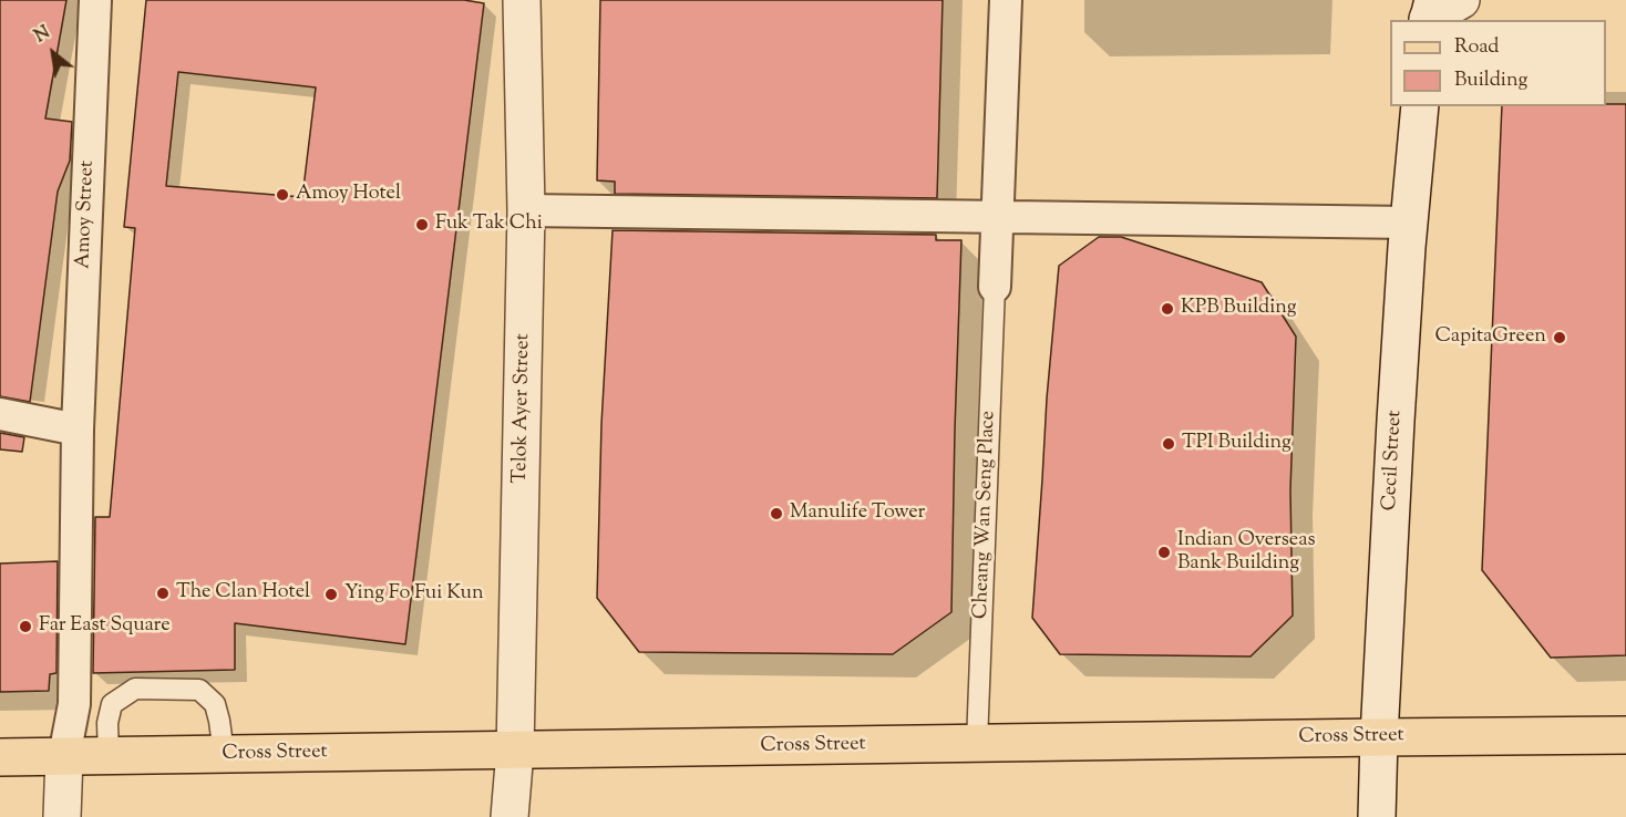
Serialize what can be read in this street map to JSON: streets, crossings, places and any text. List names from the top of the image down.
{
  "streets": {
    "main road": ["Cross Street"],
    "street": ["Amoy Street", "Telok Ayer Street", "Cecil Street"],
    "lane": ["Cheang Wan Seng Place"]
  },
  "crossings": [
    ["Amoy Street", "Cross Street"],
    ["Telok Ayer Street", "Cross Street"],
    ["Cecil Street", "Cross Street"],
    ["Cheang Wan Seng Place", "Cross Street"]
  ],
  "places": [
    "Amoy Hotel",
    "Fuk Tak Chi",
    "KPB Building",
    "CapitaGreen",
    "TPI Building",
    "Manulife Tower",
    "Indian Overseas Bank Building",
    "The Clan Hotel",
    "Ying Fo Fui Kun",
    "Far East Square"
  ],
  "legend": ["Road", "Building"],
  "north": "top left"
}
